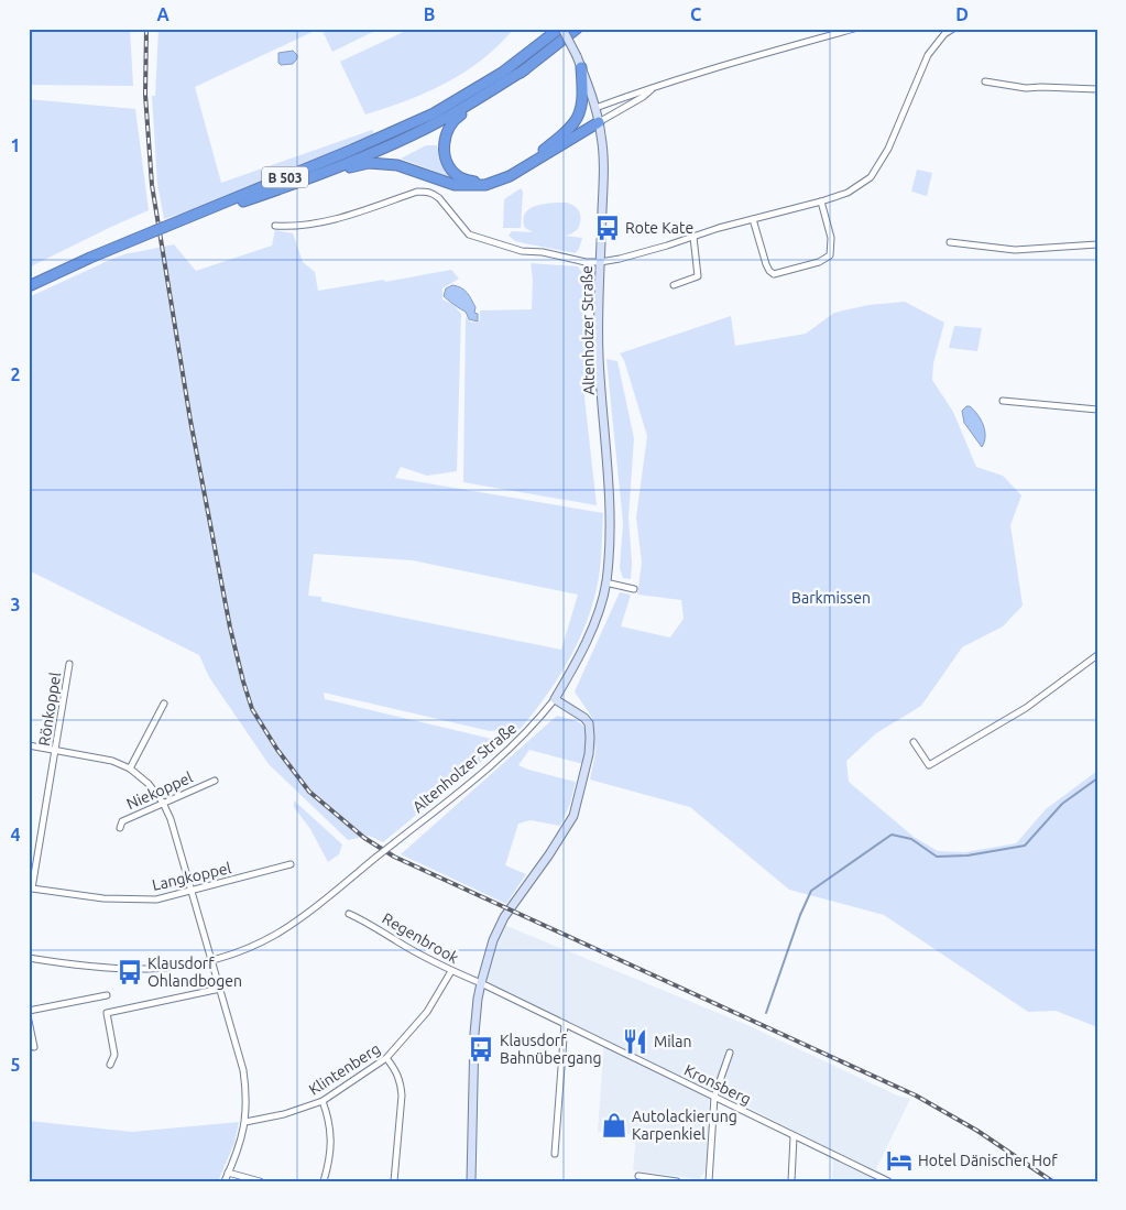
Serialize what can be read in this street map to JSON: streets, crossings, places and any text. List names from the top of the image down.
{
  "streets": {
    "highway": ["B 503"],
    "street": [
      "Altenholzer Straße",
      "Rönkoppel",
      "Niekoppel",
      "Langkoppel",
      "Regenbrook",
      "Klintenberg",
      "Kronsberg"
    ]
  },
  "crossings": [
    ["B 503", "Altenholzer Straße"],
    ["Rönkoppel", "Langkoppel"],
    ["Regenbrook", "Klintenberg"],
    ["Regenbrook", "Kronsberg"]
  ],
  "parks": ["Barkmissen"],
  "places": {
    "bus stop": ["Rote Kate", "Klausdorf Ohlandbogen", "Klausdorf Bahnübergang"],
    "restaurant": ["Milan"],
    "shop": ["Autolackierung Karpenkiel"],
    "hotel": ["Hotel Dänischer Hof"]
  },
  "grid": {
    "columns": [
      "A",
      "B",
      "C",
      "D"
    ],
    "rows": [
      "1",
      "2",
      "3",
      "4",
      "5"
    ]
  }
}
